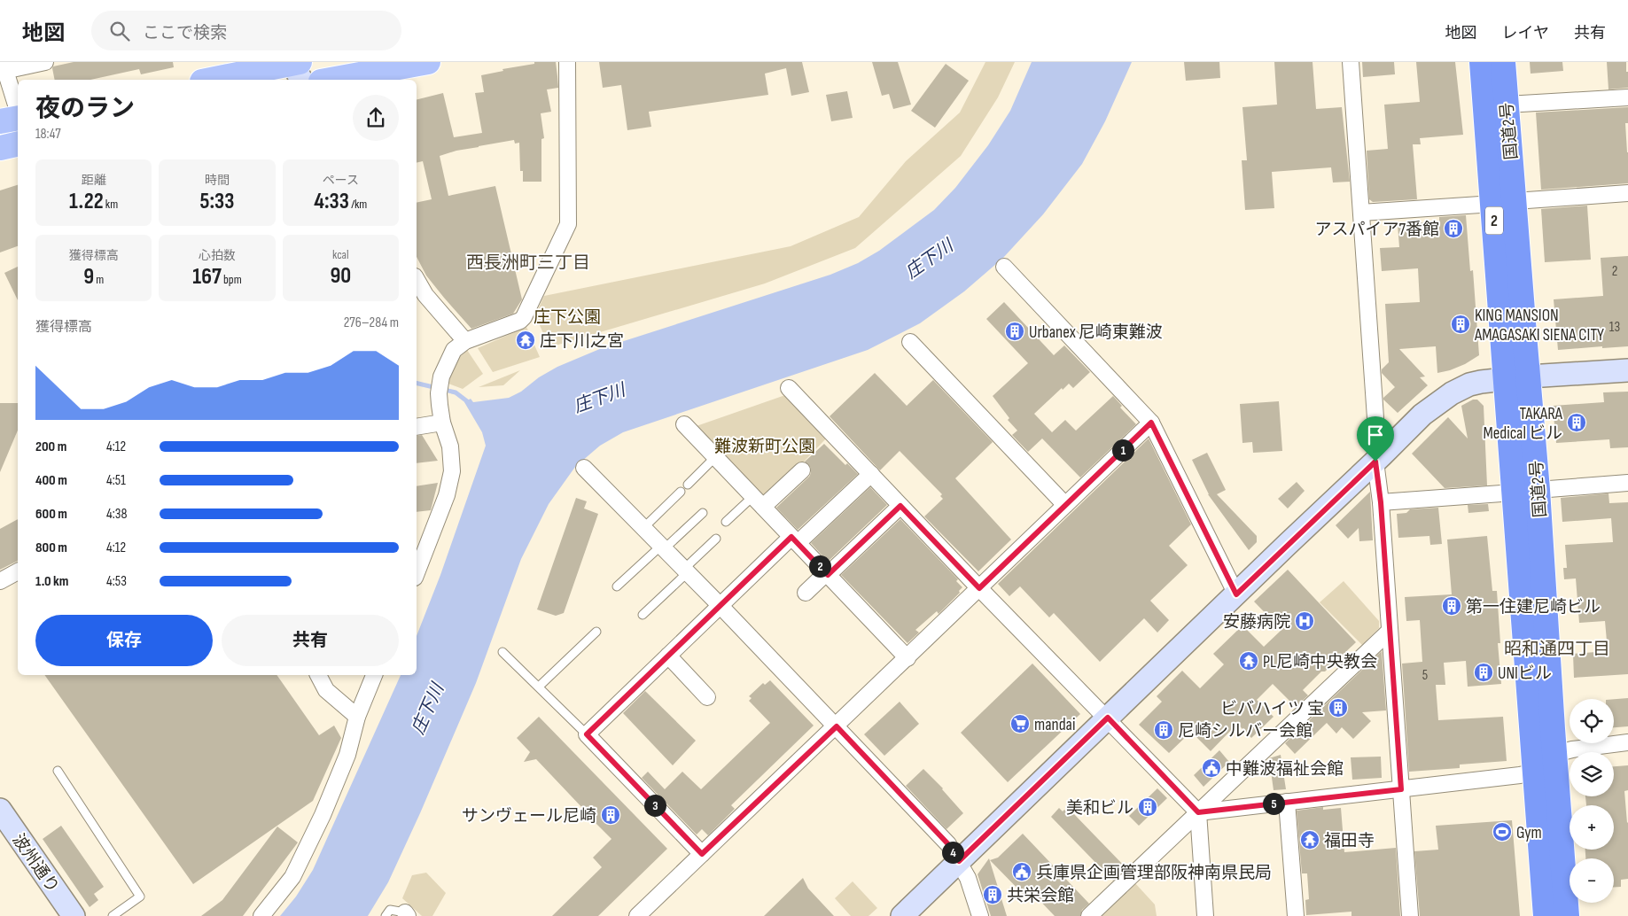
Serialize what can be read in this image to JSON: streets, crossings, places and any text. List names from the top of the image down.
{
  "streets": {
    "highway": ["国道2号", "2"],
    "main road": ["波州通り"]
  },
  "districts": ["西長洲町三丁目", "昭和通四丁目"],
  "water": ["庄下川"],
  "parks": ["庄下公園", "難波新町公園"],
  "places": {
    "building": [
      "アスパイア7番館",
      "KING MANSION AMAGASAKI SIENA CITY",
      "Urbanex 尼崎東難波",
      "TAKARA Medical ビル",
      "第一住建尼崎ビル",
      "UNIビル",
      "ビバハイツ 宝",
      "尼崎シルバー会館",
      "美和ビル",
      "サンヴェール尼崎",
      "共栄会館"
    ],
    "temple": ["庄下川之宮", "PL尼崎中央教会", "福田寺"],
    "hospital": ["安藤病院"],
    "supermarket": ["mandai"],
    "public building": ["中難波福祉会館", "兵庫県企画管理部阪神南県民局"],
    "sports": ["Gym"]
  },
  "house_numbers": ["2", "13", "5"],
  "page": {
    "header": "地図",
    "search": "ここで検索",
    "nav": ["地図", "レイヤ", "共有"],
    "heading": ["夜のラン", "18:47"],
    "stats": [
      ["距離", "1.22 km"],
      ["時間", "5:33"],
      ["ペース", "4:33 /km"],
      ["獲得標高", "9 m"],
      ["心拍数", "167 bpm"],
      ["kcal", "90"]
    ],
    "chart": ["獲得標高", "276–284 m"],
    "list": [
      {
        "name": "200 m",
        "note": "4:12"
      },
      {
        "name": "400 m",
        "note": "4:51"
      },
      {
        "name": "600 m",
        "note": "4:38"
      },
      {
        "name": "800 m",
        "note": "4:12"
      },
      {
        "name": "1.0 km",
        "note": "4:53"
      }
    ],
    "pins": [
      "1",
      "2",
      "5",
      "3",
      "4"
    ],
    "buttons": ["保存", "共有"],
    "map_buttons": ["+", "−"]
  }
}
